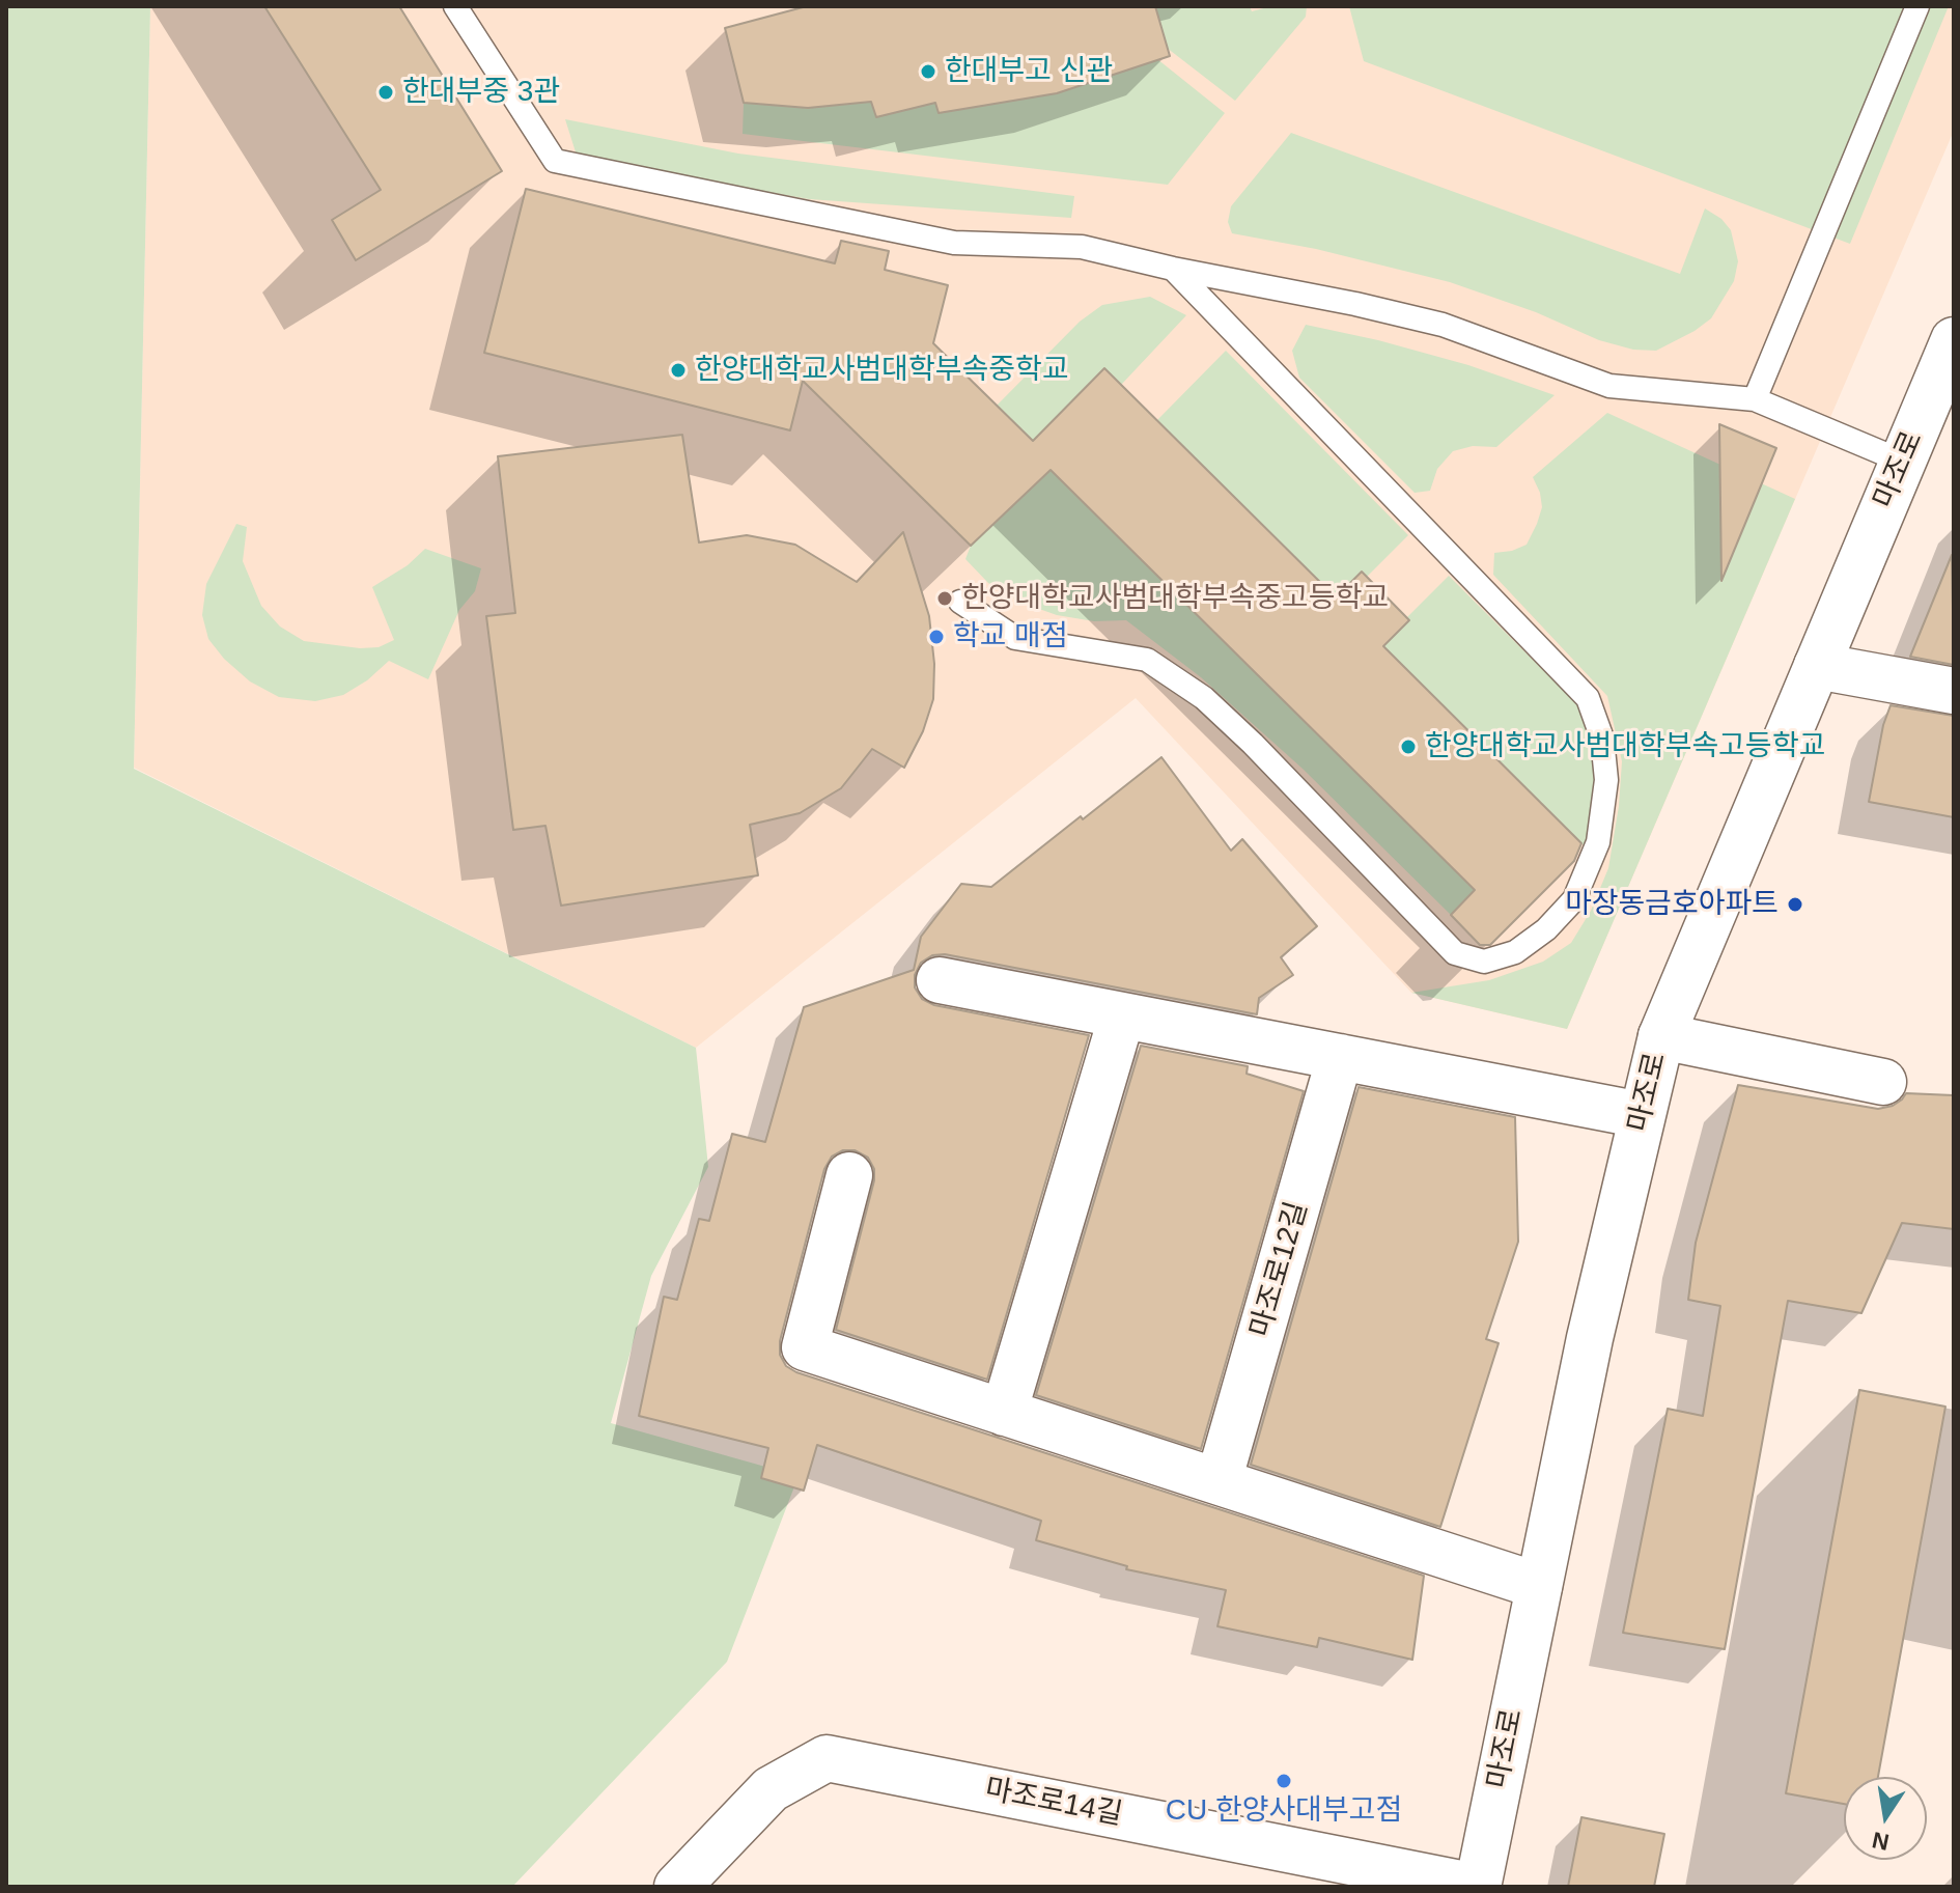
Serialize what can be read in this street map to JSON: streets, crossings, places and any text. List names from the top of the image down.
{
  "streets": {
    "street": ["마조로", "마조로12길", "마조로14길"]
  },
  "crossings": [
    ["마조로", "마조로14길"]
  ],
  "places": [
    "한대부고 신관",
    "한대부중 3관",
    "한양대학교사범대학부속중학교",
    "한양대학교사범대학부속중고등학교",
    "학교 매점",
    "한양대학교사범대학부속고등학교",
    "마장동금호아파트",
    "CU 한양사대부고점"
  ],
  "north": "bottom"
}
